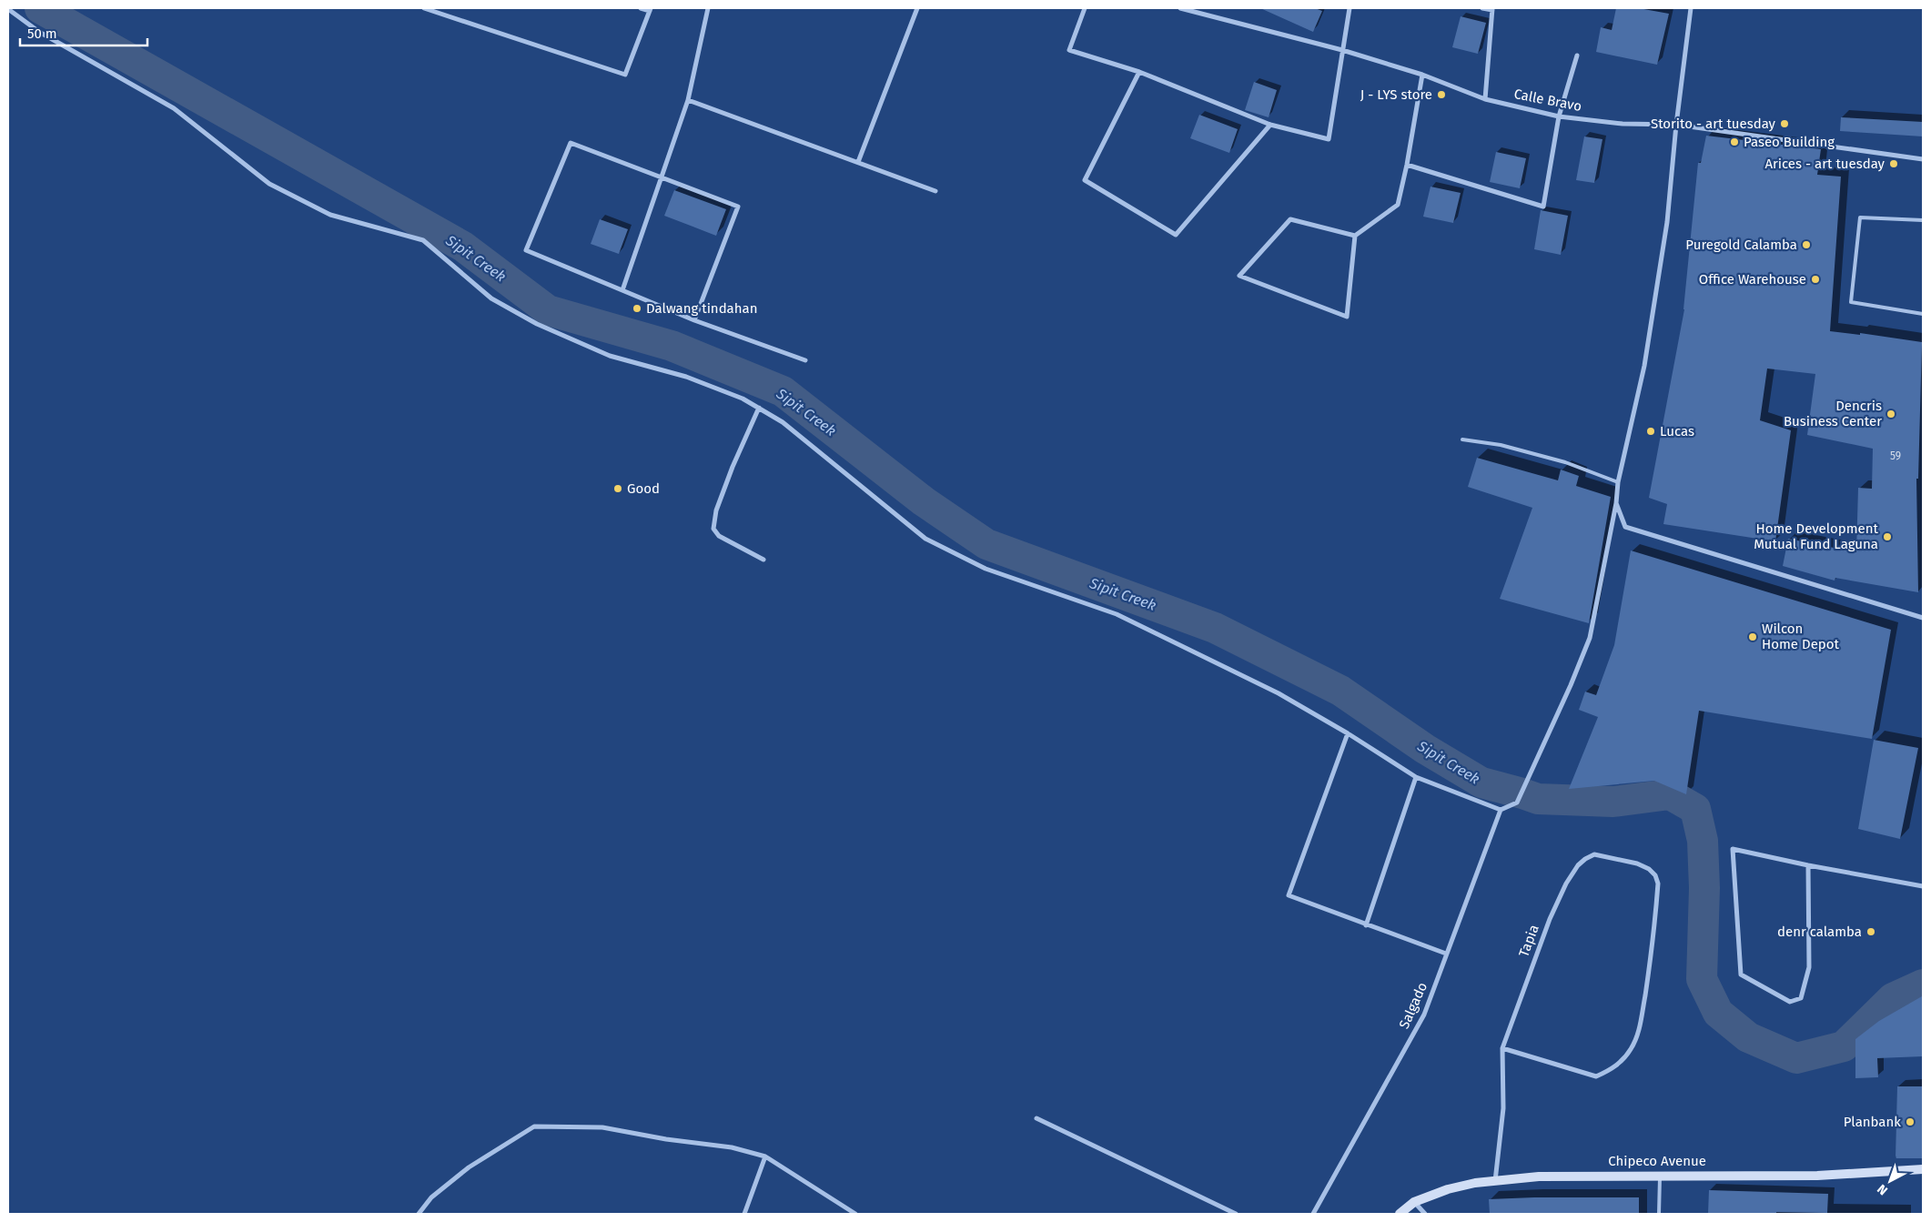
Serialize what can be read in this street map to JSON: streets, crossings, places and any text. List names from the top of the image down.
{
  "streets": {
    "main road": ["Chipeco Avenue"],
    "street": ["Calle Bravo", "Tapia", "Salgado"]
  },
  "crossings": [
    ["Tapia", "Chipeco Avenue"]
  ],
  "water": ["Sipit Creek"],
  "places": [
    "J - LYS store",
    "Storito - art tuesday",
    "Paseo Building",
    "Arices - art tuesday",
    "Puregold Calamba",
    "Office Warehouse",
    "Dalwang tindahan",
    "Dencris Business Center",
    "Lucas",
    "Good",
    "Home Development Mutual Fund Laguna",
    "Wilcon Home Depot",
    "denr calamba",
    "Planbank"
  ],
  "house_numbers": ["59"],
  "scale_bar": "50 m",
  "north": "bottom left"
}
